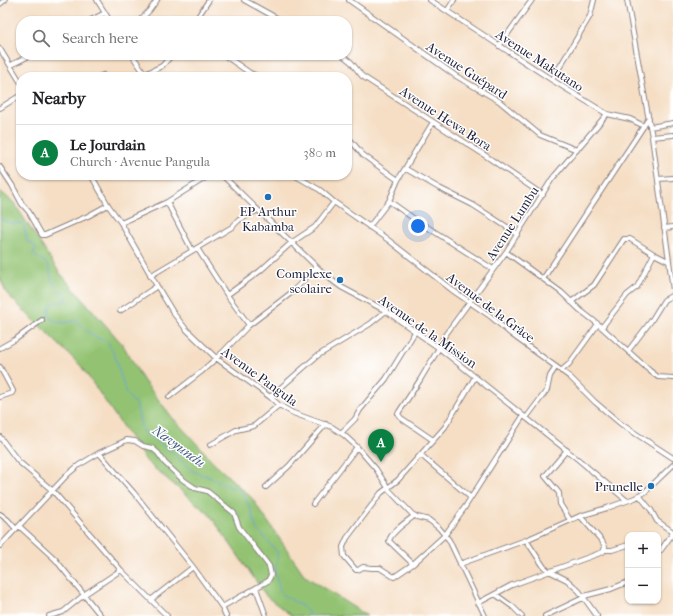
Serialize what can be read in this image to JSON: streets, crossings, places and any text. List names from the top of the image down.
{
  "streets": {
    "street": [
      "Avenue Makutano",
      "Avenue Guépard",
      "Avenue Hewa Bora",
      "Avenue Lumbu",
      "Avenue de la Grâce",
      "Avenue de la Mission",
      "Avenue Pangula"
    ]
  },
  "crossings": [
    ["Avenue Makutano", "Avenue Lumbu"],
    ["Avenue Guépard", "Avenue Lumbu"],
    ["Avenue Hewa Bora", "Avenue Lumbu"],
    ["Avenue Lumbu", "Avenue de la Grâce"],
    ["Avenue Lumbu", "Avenue de la Mission"]
  ],
  "water": ["Navyundu"],
  "places": ["EP Arthur Kabamba", "Complexe scolaire", "Prunelle"],
  "page": {
    "search": "Search here",
    "heading": "Nearby",
    "list": [
      {
        "mark": "A",
        "name": "Le Jourdain",
        "note": "Church · Avenue Pangula",
        "value": "380 m"
      }
    ],
    "pins": "A",
    "map_buttons": ["+", "−"]
  }
}
